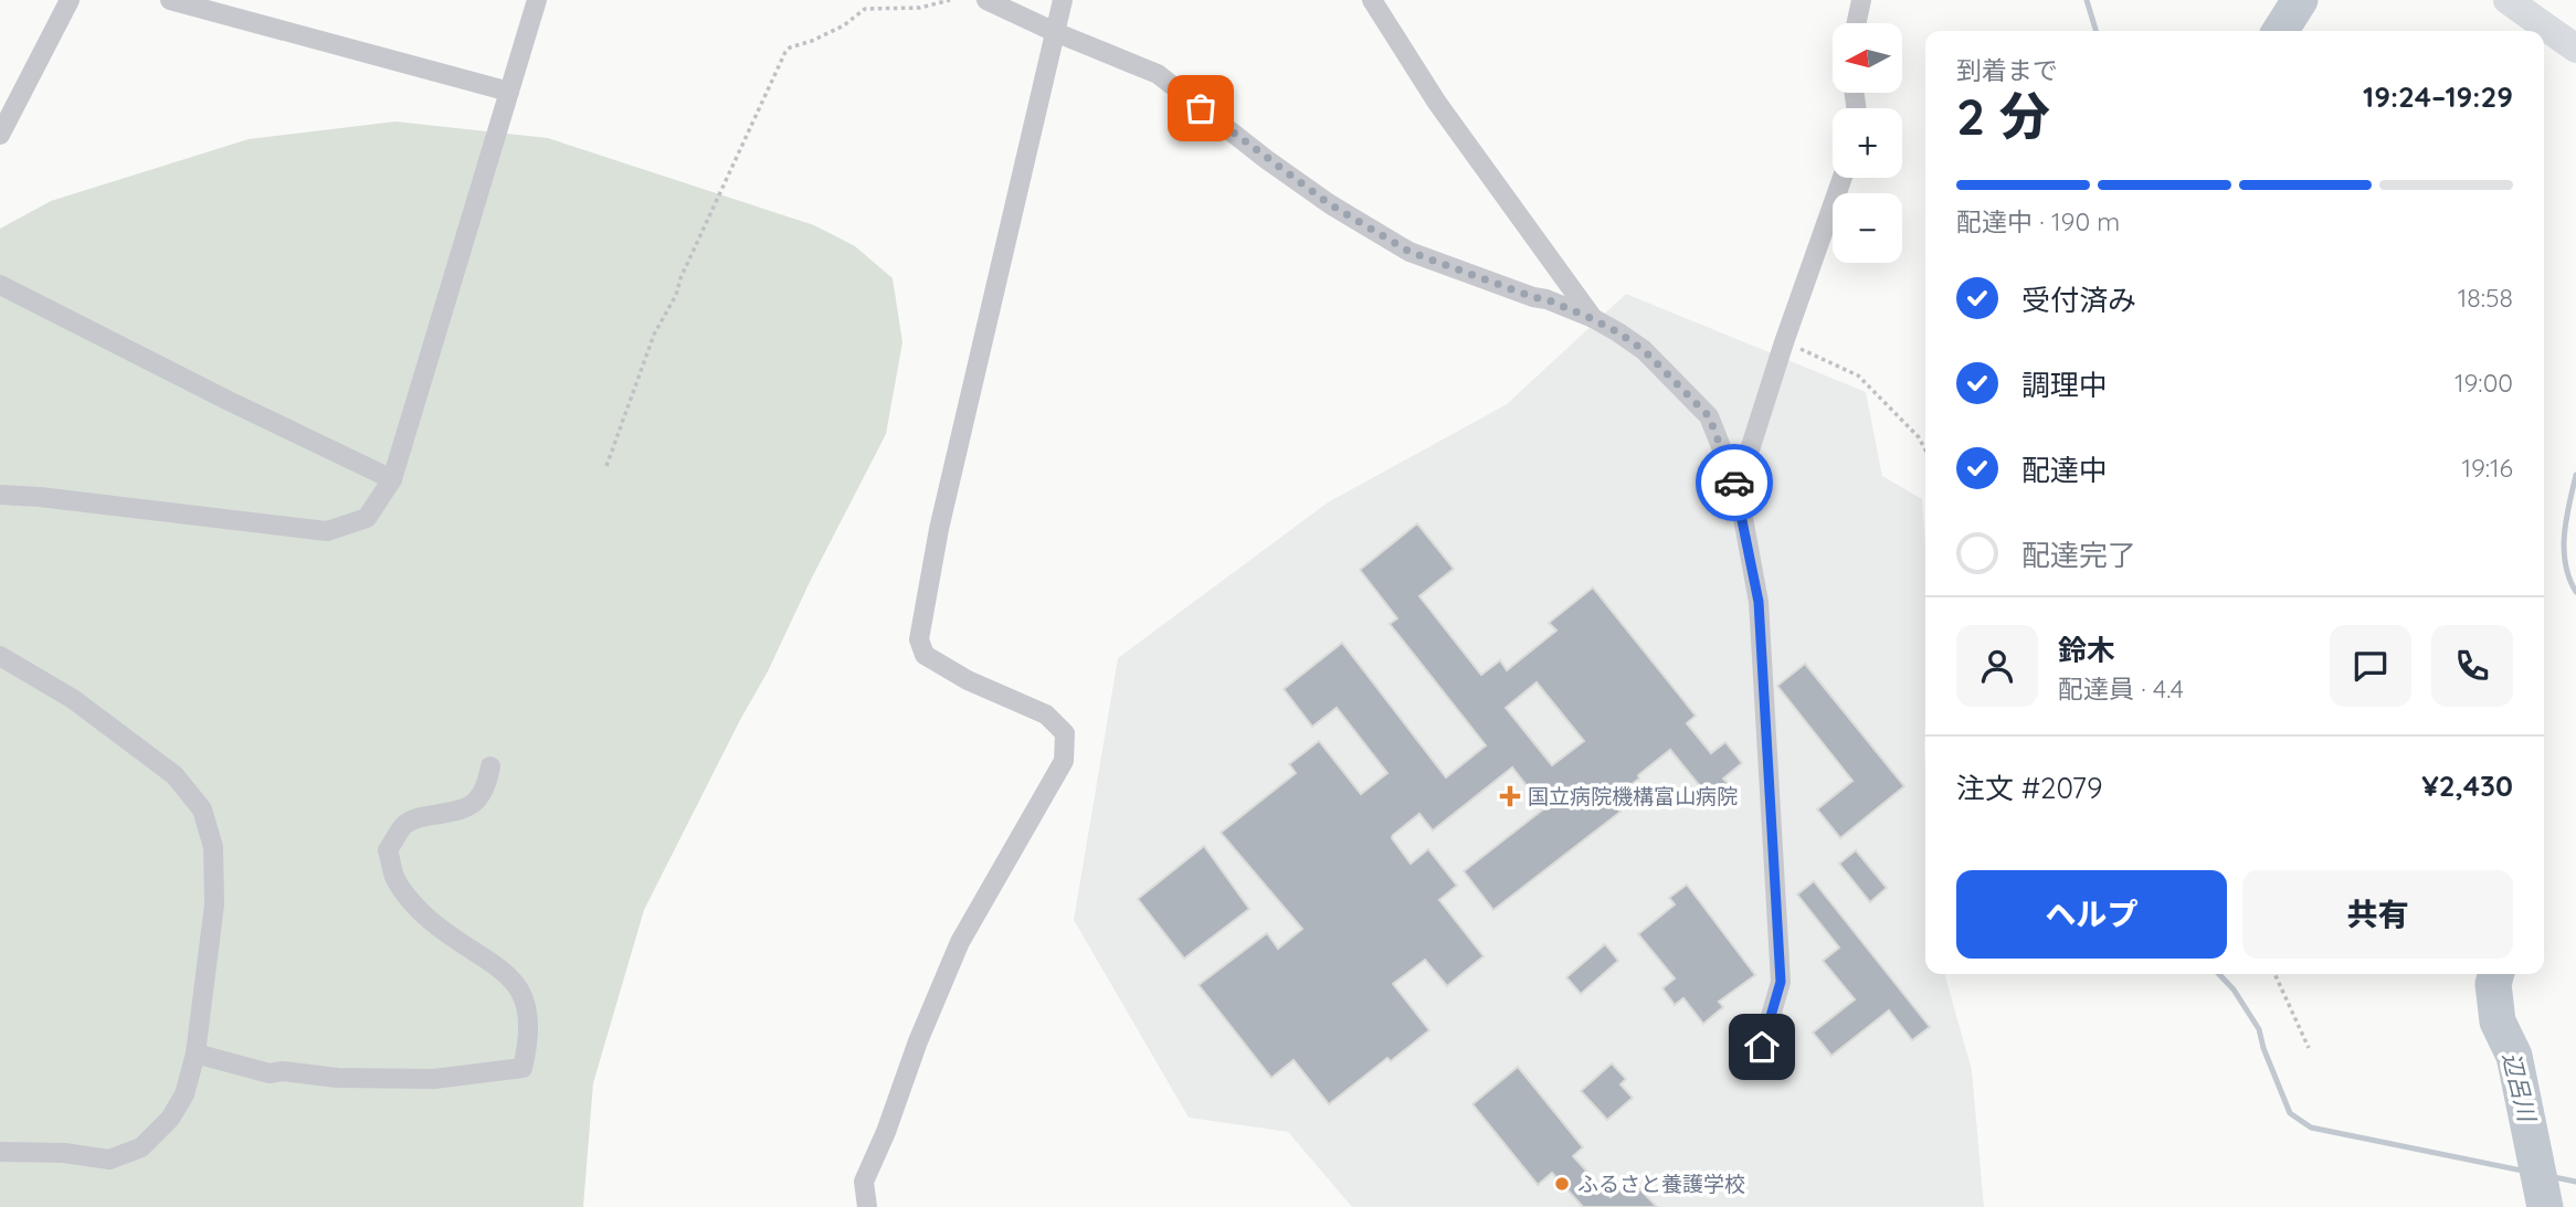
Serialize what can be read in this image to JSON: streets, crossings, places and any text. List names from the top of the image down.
{
  "water": ["辺呂川"],
  "places": {
    "health": ["国立病院機構富山病院"],
    "other": ["ふるさと養護学校"]
  },
  "north": "left",
  "page": {
    "map_buttons": ["+", "−"],
    "heading": ["2 分", "到着まで", "19:24–19:29"],
    "panel": [
      "鈴木",
      "配達員 · 4.4",
      "注文 #2079",
      "¥2,430"
    ],
    "bar": "配達中 · 190 m",
    "list": [
      ["受付済み", "18:58"],
      ["調理中", "19:00"],
      ["配達中", "19:16"],
      "配達完了"
    ],
    "buttons": ["ヘルプ", "共有"]
  }
}
